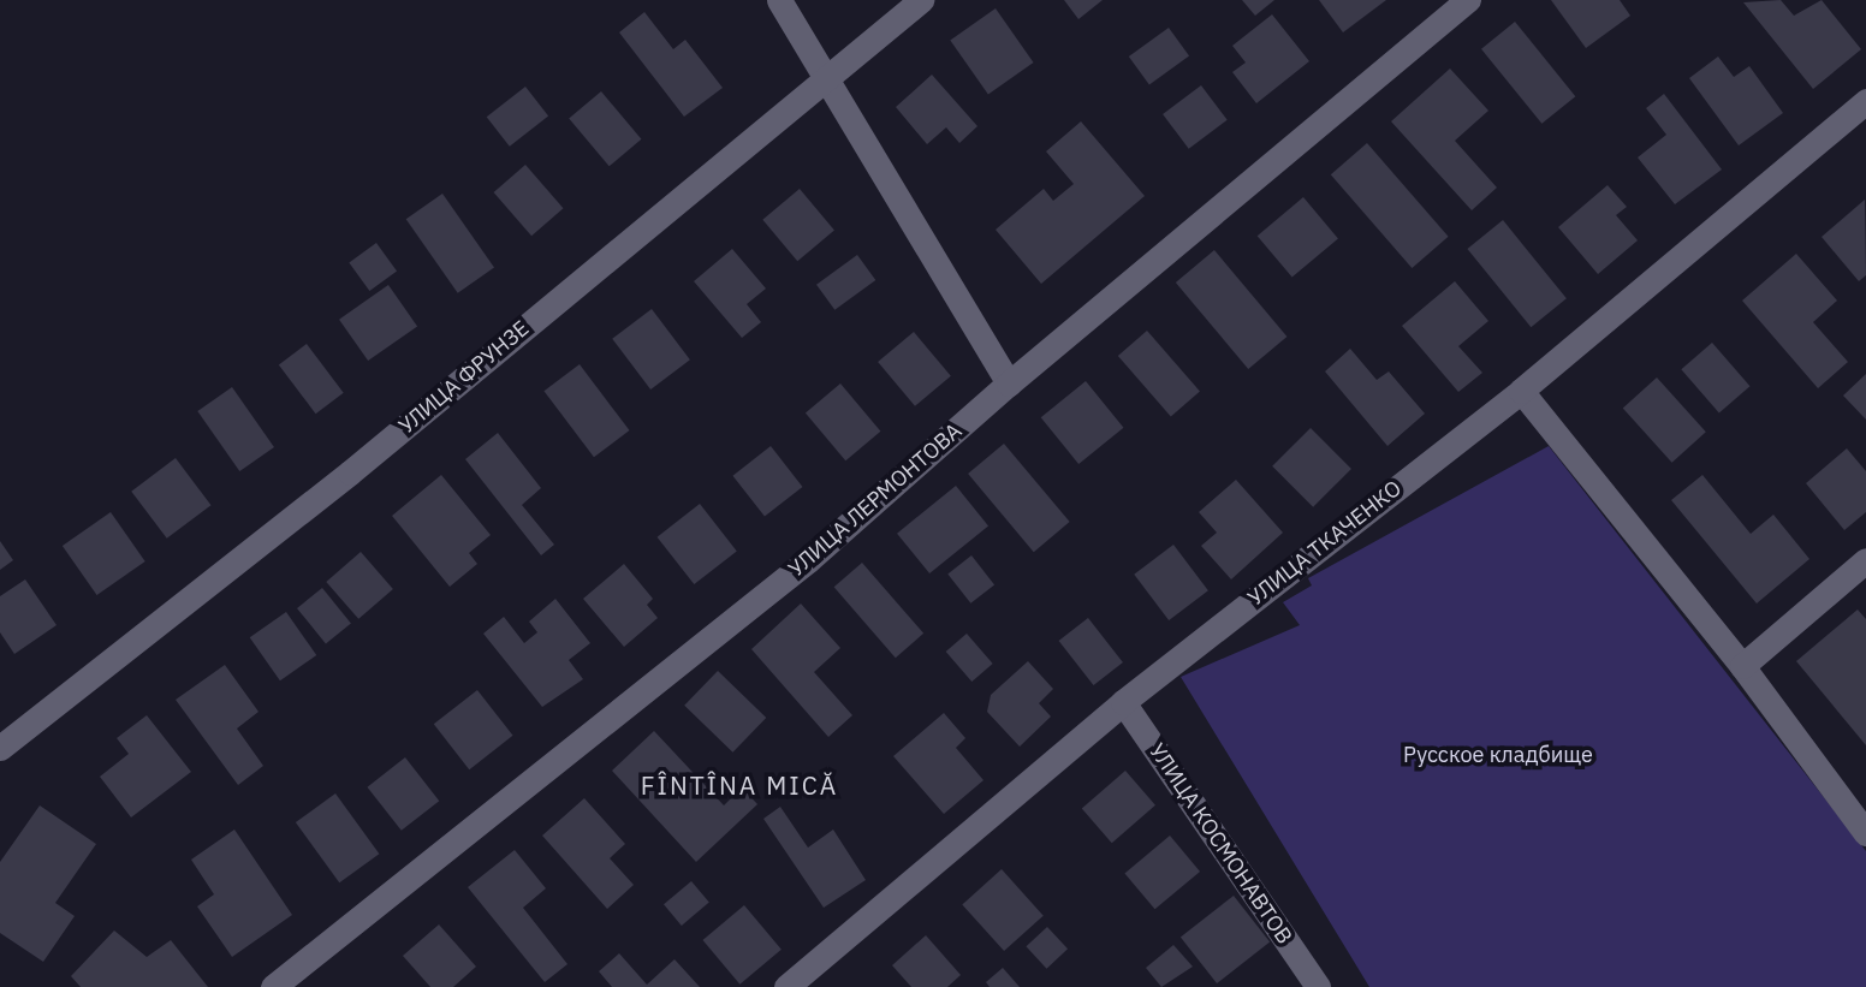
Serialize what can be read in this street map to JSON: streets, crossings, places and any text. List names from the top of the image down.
{
  "streets": {
    "street": [
      "УЛИЦА ФРУНЗЕ",
      "УЛИЦА ЛЕРМОНТОВА",
      "УЛИЦА ТКАЧЕНКО",
      "УЛИЦА КОСМОНАВТОВ"
    ]
  },
  "crossings": [
    ["УЛИЦА ТКАЧЕНКО", "УЛИЦА КОСМОНАВТОВ"]
  ],
  "districts": ["FÎNTÎNA MICĂ"],
  "parks": ["Русское кладбище"]
}
